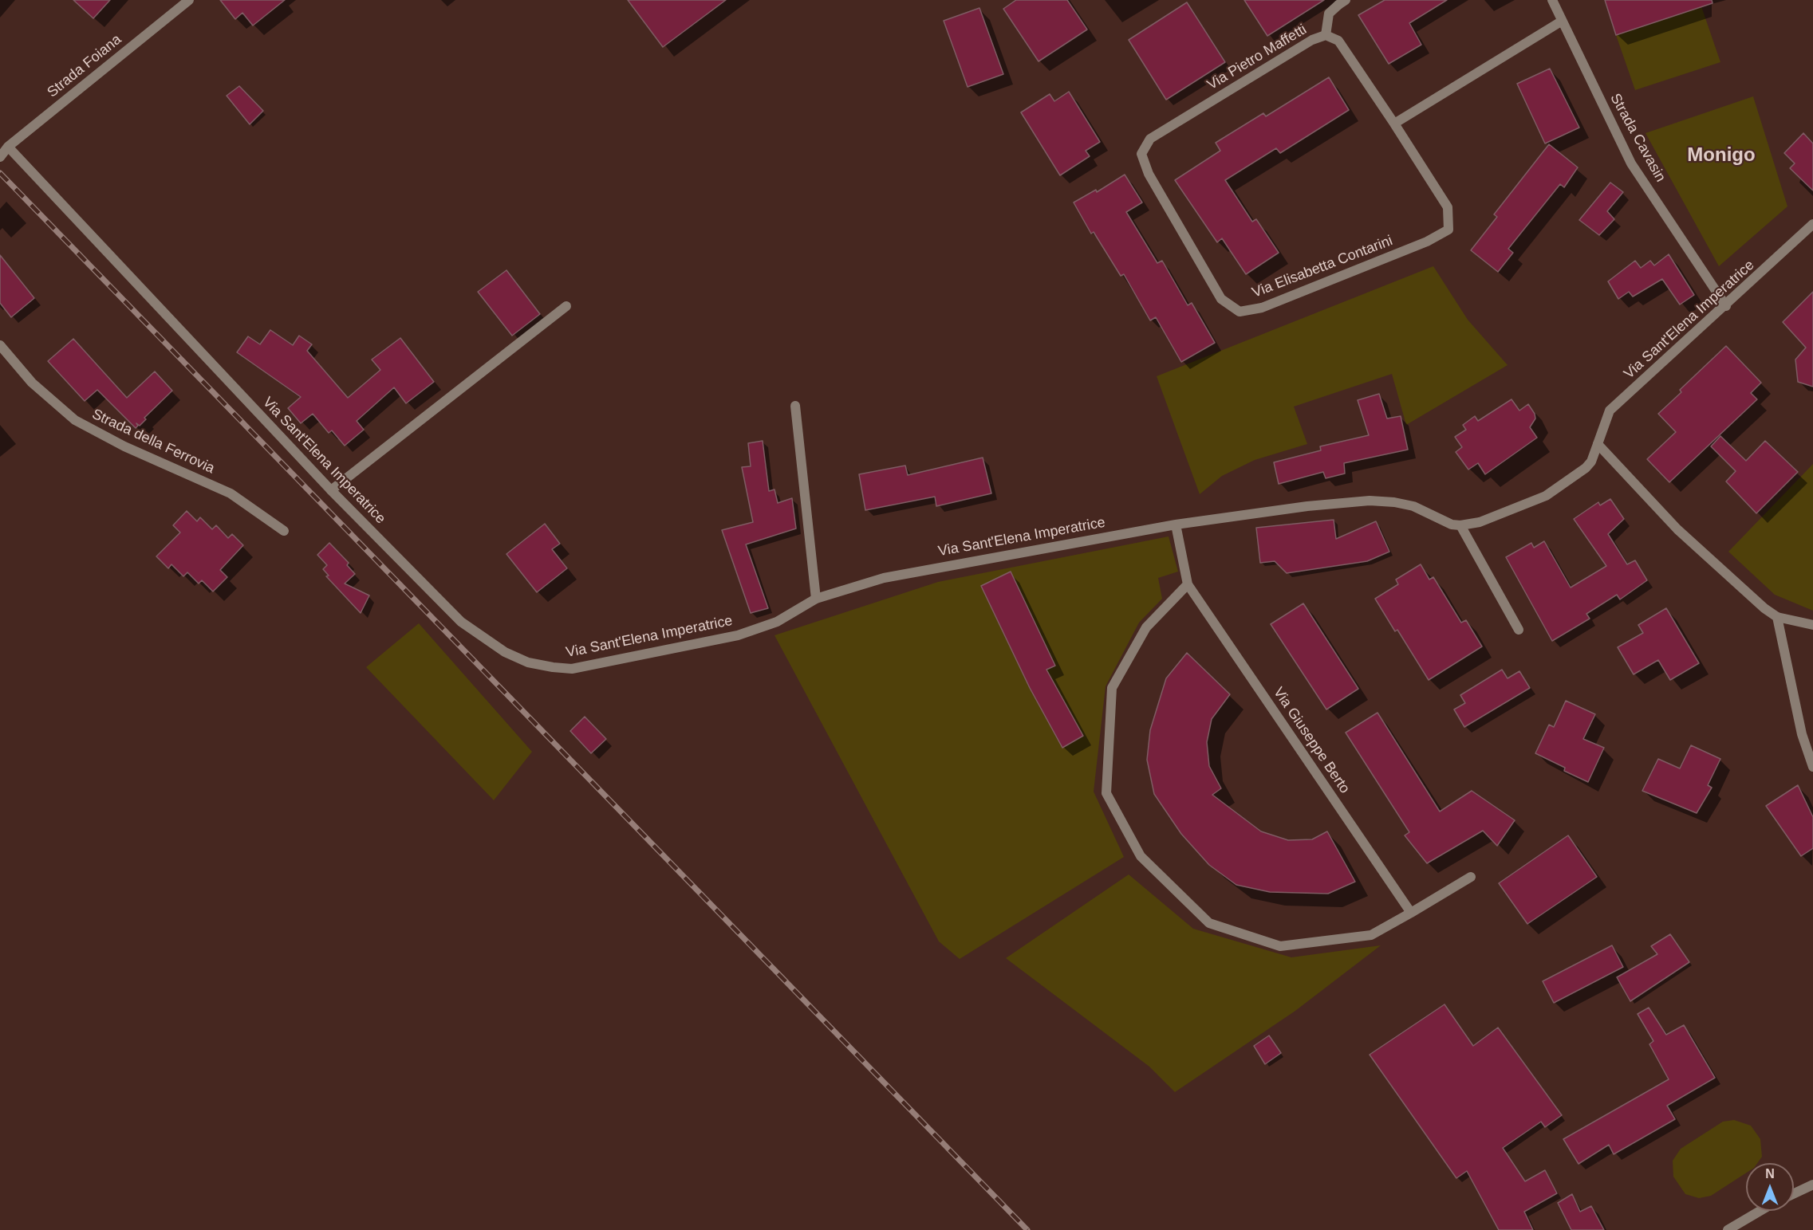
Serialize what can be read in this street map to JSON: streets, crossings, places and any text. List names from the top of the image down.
{
  "streets": {
    "street": [
      "Via Pietro Maffetti",
      "Strada Foiana",
      "Strada Cavasin",
      "Via Elisabetta Contarini",
      "Via Sant'Elena Imperatrice",
      "Strada della Ferrovia",
      "Via Giuseppe Berto"
    ]
  },
  "crossings": [
    ["Via Pietro Maffetti", "Via Elisabetta Contarini"],
    ["Strada Foiana", "Via Sant'Elena Imperatrice"],
    ["Strada Cavasin", "Via Sant'Elena Imperatrice"],
    ["Via Sant'Elena Imperatrice", "Via Giuseppe Berto"]
  ],
  "districts": ["Monigo"],
  "north": "top"
}
